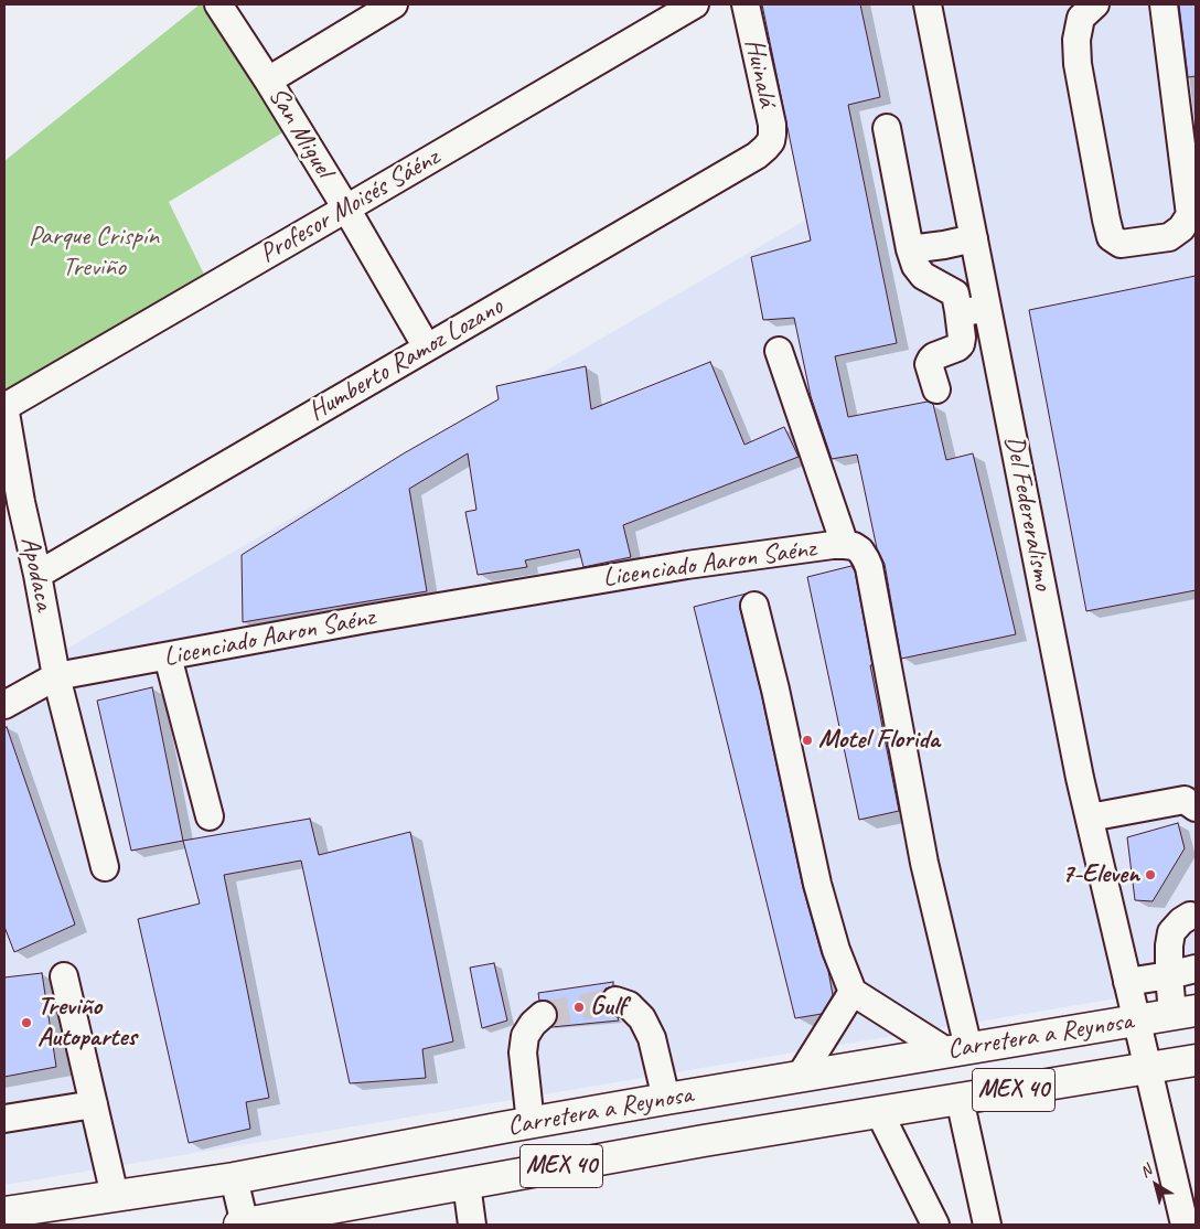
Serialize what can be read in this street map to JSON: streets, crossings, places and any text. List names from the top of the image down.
{
  "streets": {
    "main road": ["Carretera a Reynosa", "MEX 40"],
    "street": [
      "Huinalá",
      "San Miguel",
      "Profesor Moisés Sáénz",
      "Humberto Ramoz Lozano",
      "Del Federeralismo",
      "Licenciado Aaron Saénz",
      "Apodaca"
    ]
  },
  "crossings": [
    ["Huinalá", "Humberto Ramoz Lozano"],
    ["San Miguel", "Profesor Moisés Sáénz"],
    ["San Miguel", "Humberto Ramoz Lozano"],
    ["Profesor Moisés Sáénz", "Apodaca"],
    ["Humberto Ramoz Lozano", "Apodaca"],
    ["Del Federeralismo", "Carretera a Reynosa"],
    ["Licenciado Aaron Saénz", "Apodaca"],
    ["Licenciado Aaron Saénz", "Carretera a Reynosa"]
  ],
  "parks": ["Parque Crispín Treviño"],
  "places": [
    "Motel Florida",
    "7-Eleven",
    "Gulf",
    "Treviño Autopartes"
  ],
  "north": "top left"
}
